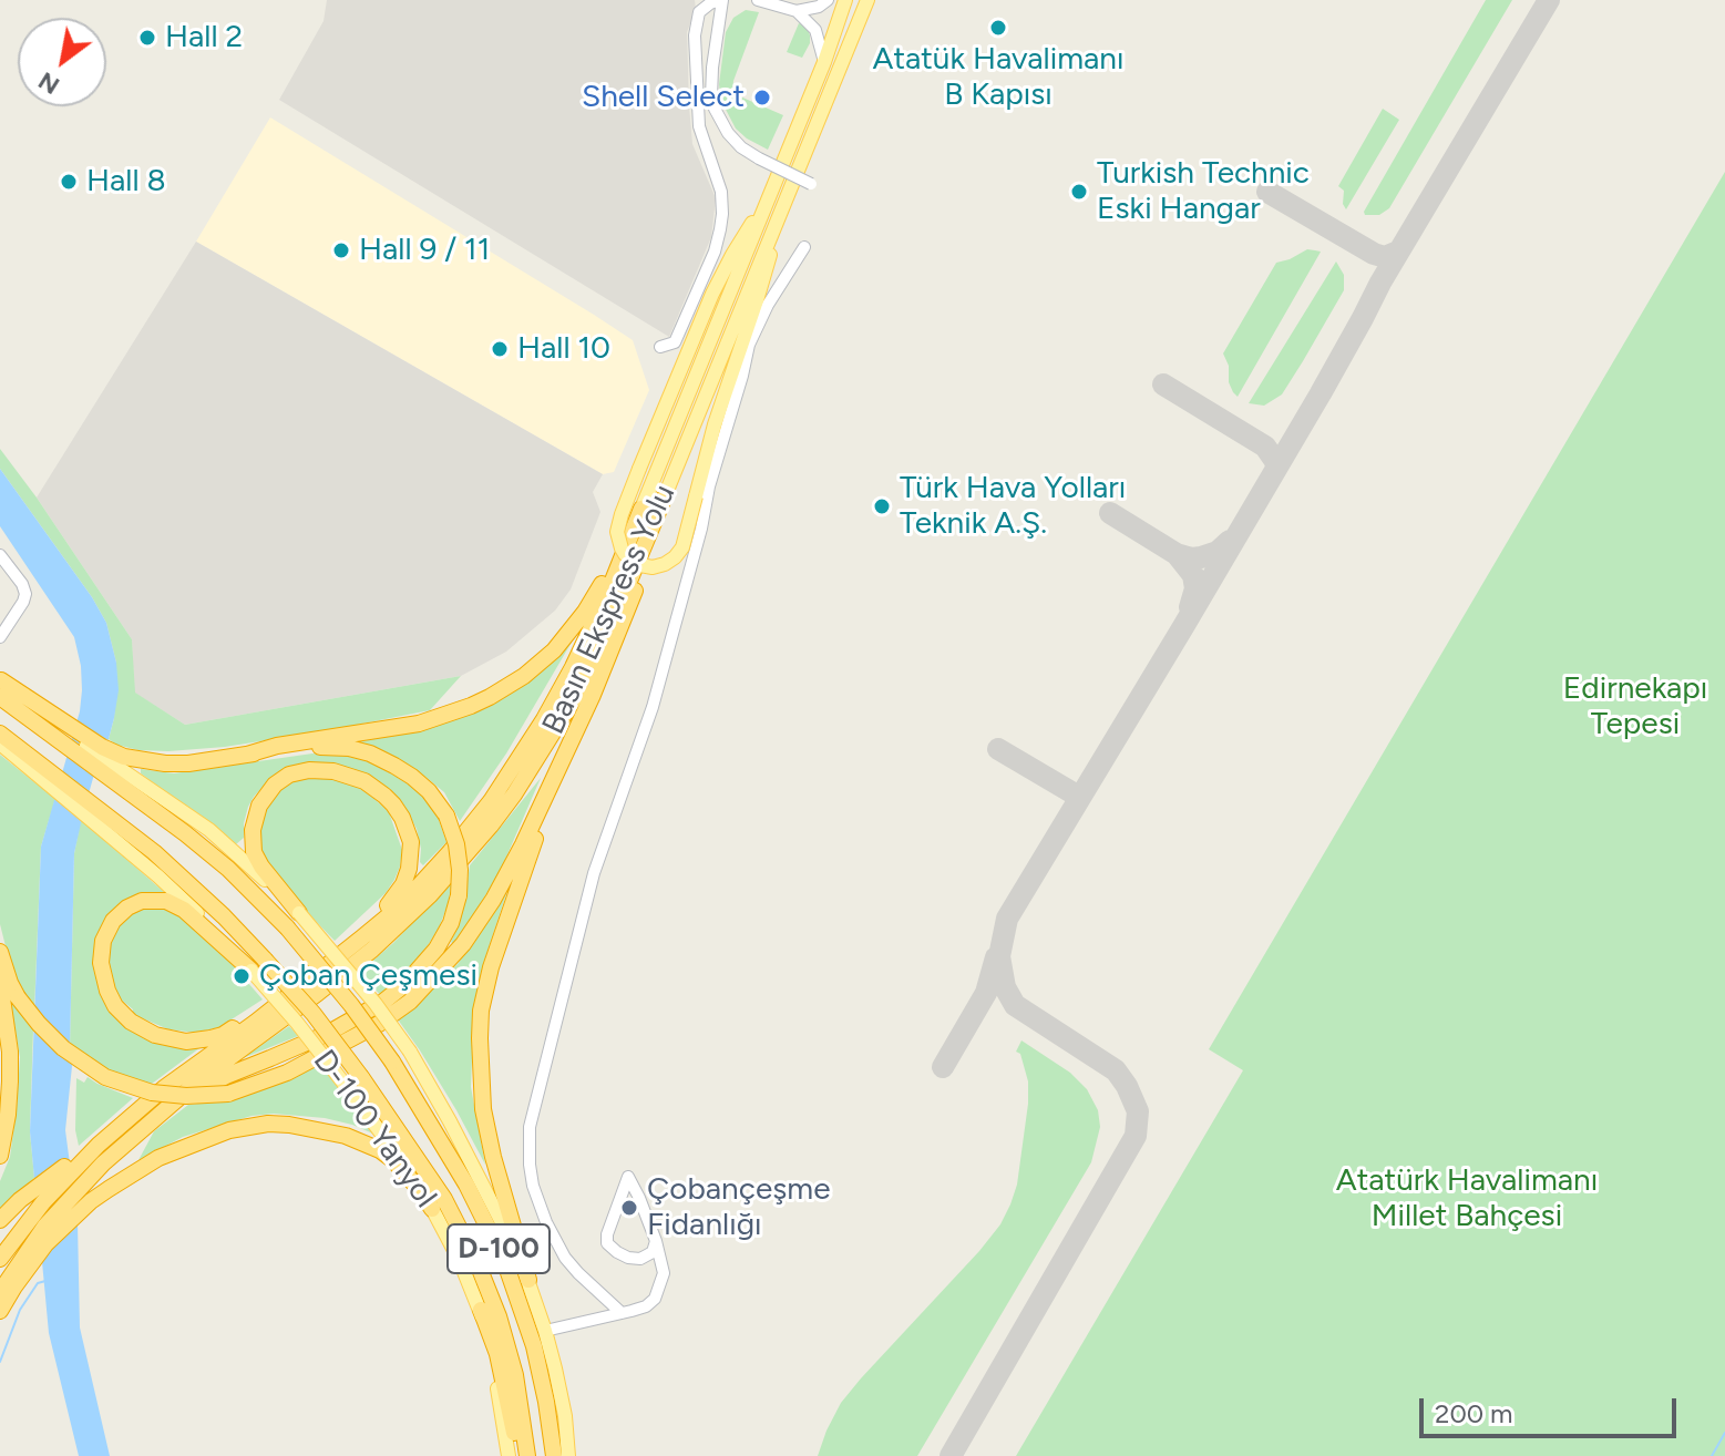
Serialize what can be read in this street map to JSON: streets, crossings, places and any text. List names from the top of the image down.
{
  "streets": {
    "highway": ["Basın Ekspress Yolu", "D-100"],
    "main road": ["D-100 Yanyol"]
  },
  "parks": ["Edirnekapı Tepesi", "Atatürk Havalimanı Millet Bahçesi"],
  "places": [
    "Atatük Havalimanı B Kapısı",
    "Hall 2",
    "Shell Select",
    "Hall 8",
    "Turkish Technic Eski Hangar",
    "Hall 9 / 11",
    "Hall 10",
    "Türk Hava Yolları Teknik A.Ş.",
    "Çoban Çeşmesi",
    "Çobançeşme Fidanlığı"
  ],
  "scale_bar": "200 m",
  "north": "bottom left"
}
